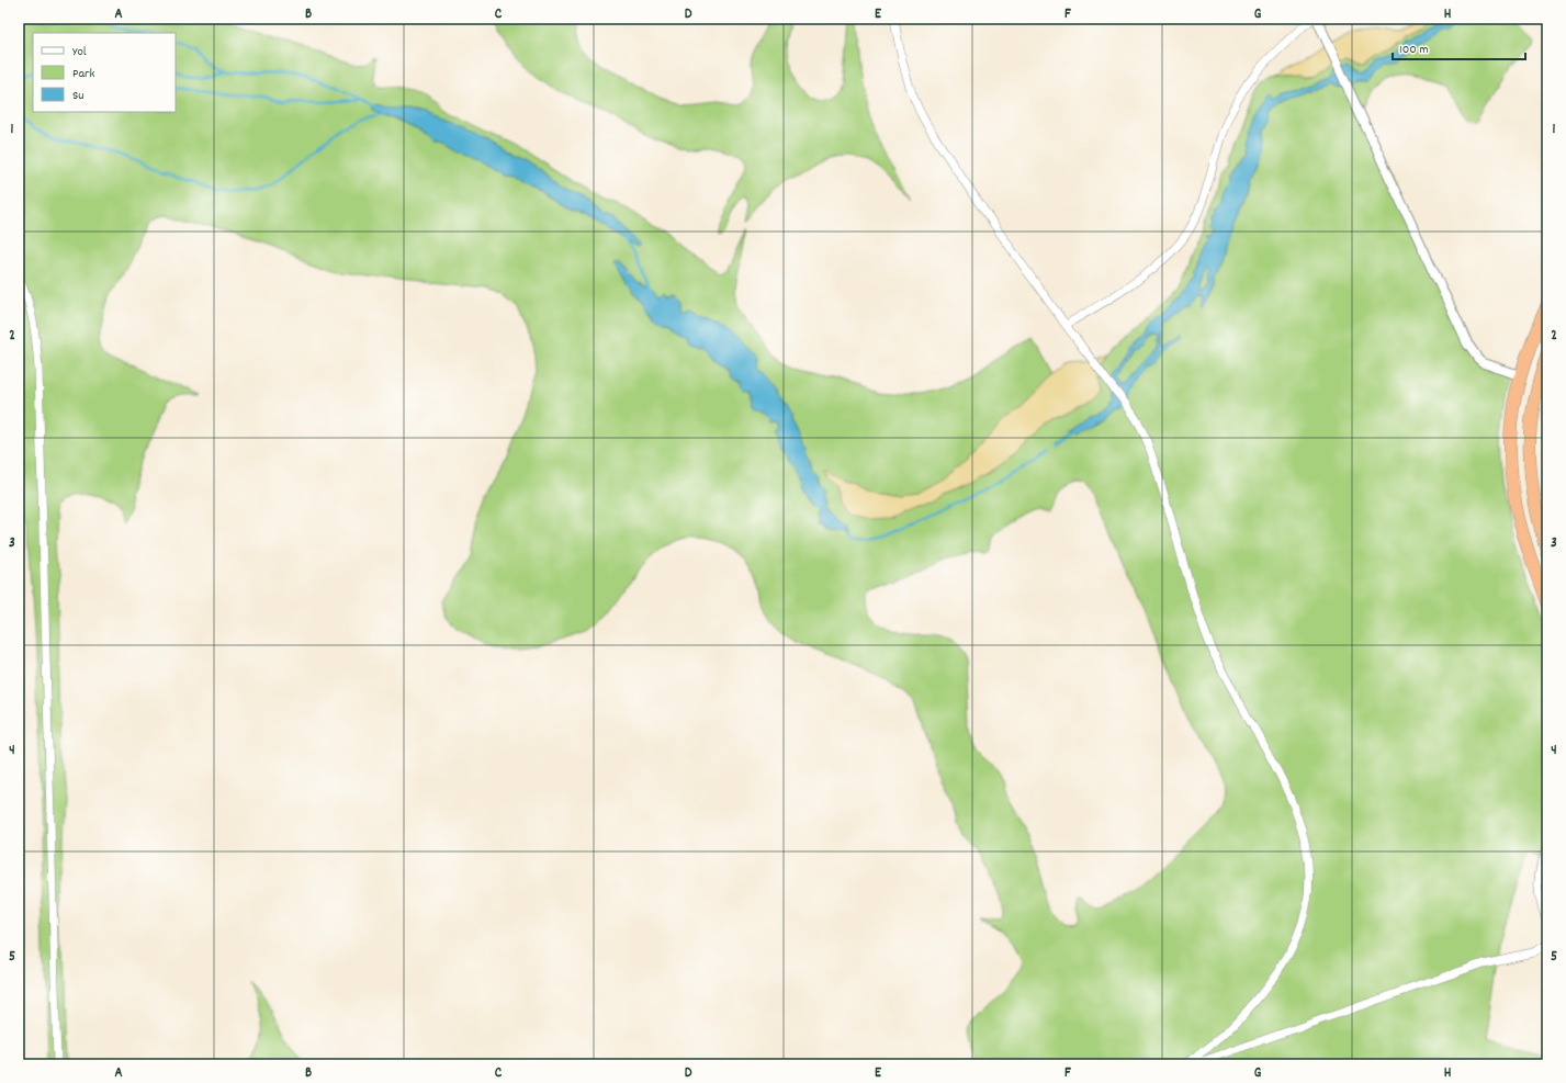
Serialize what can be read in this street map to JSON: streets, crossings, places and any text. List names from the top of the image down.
{
  "legend": ["Yol", "Park", "Su"],
  "scale_bar": "100 m",
  "grid": {
    "columns": [
      "A",
      "B",
      "C",
      "D",
      "E",
      "F",
      "G",
      "H"
    ],
    "rows": [
      "1",
      "2",
      "3",
      "4",
      "5"
    ]
  }
}
